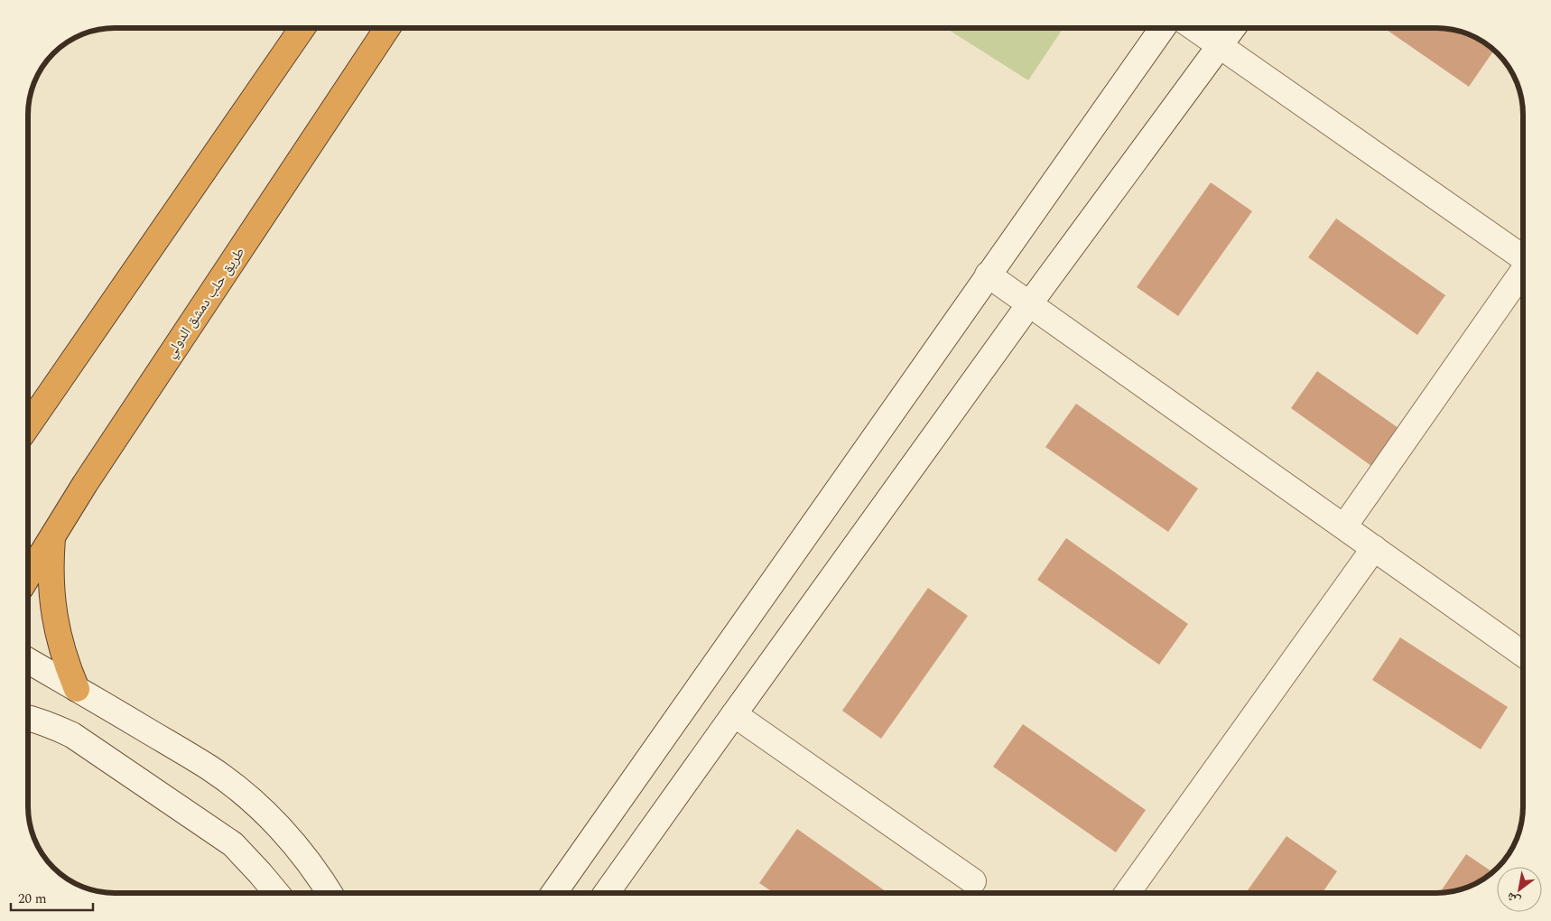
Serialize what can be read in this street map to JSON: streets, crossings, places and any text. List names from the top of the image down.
{
  "streets": {
    "highway": ["طريق حلب دمشق الدولي"]
  },
  "scale_bar": "20 m",
  "north": "bottom left"
}
